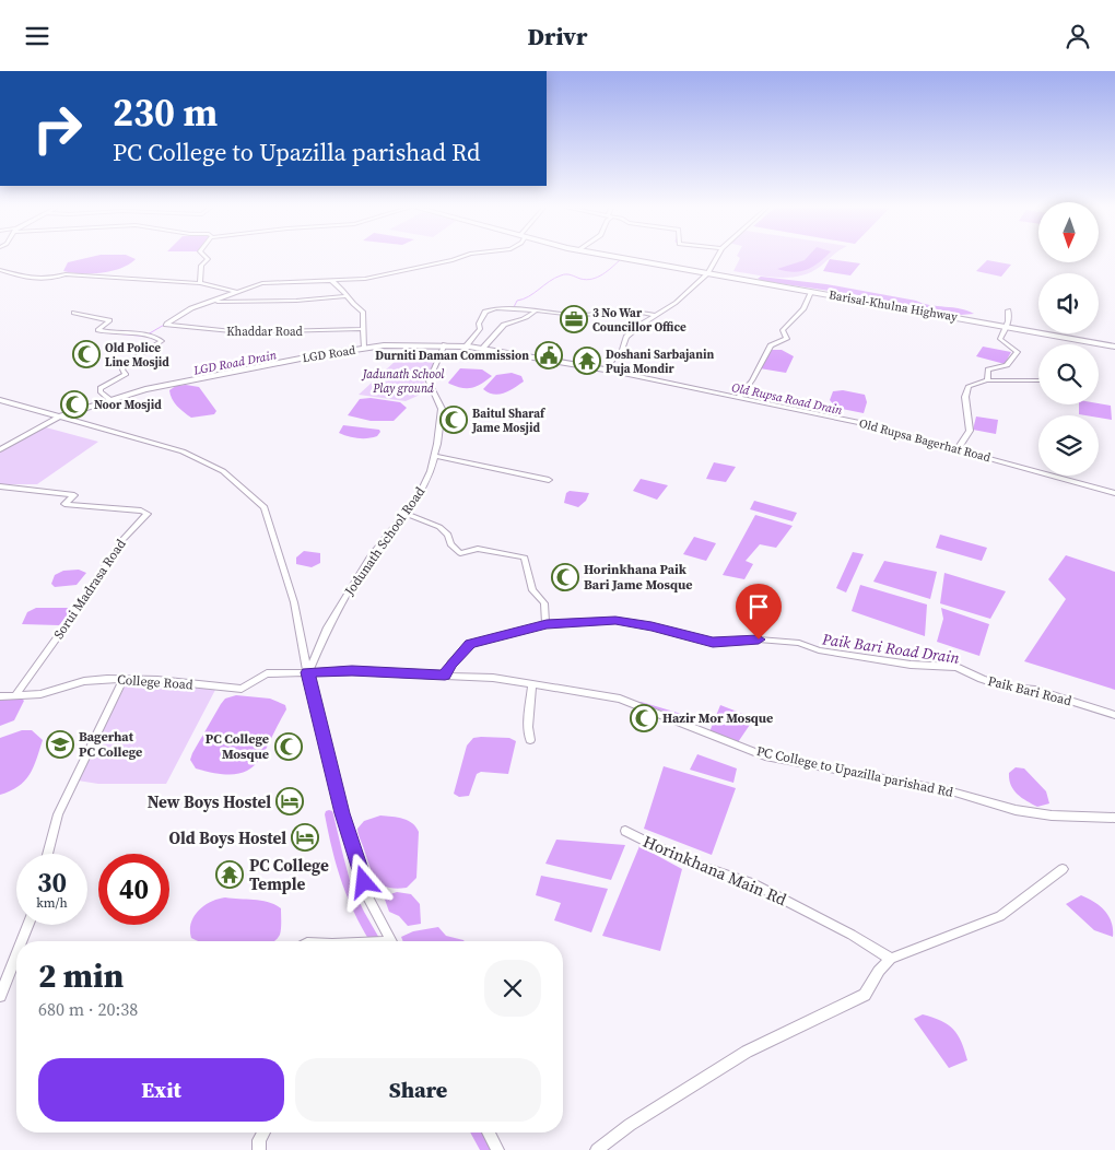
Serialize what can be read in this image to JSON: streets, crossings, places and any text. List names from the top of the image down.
{
  "streets": {
    "highway": ["Barisal-Khulna Highway"],
    "main road": ["LGD Road"],
    "street": [
      "Khaddar Road",
      "Old Rupsa Bagerhat Road",
      "Jodunath School Road",
      "Sorui Madrasa Road",
      "College Road",
      "Paik Bari Road",
      "PC College to Upazilla parishad Rd",
      "Horinkhana Main Rd"
    ]
  },
  "crossings": [
    ["LGD Road", "Old Rupsa Bagerhat Road"],
    ["LGD Road", "Jodunath School Road"],
    ["Jodunath School Road", "College Road"],
    ["Jodunath School Road", "PC College to Upazilla parishad Rd"],
    ["Sorui Madrasa Road", "College Road"],
    ["College Road", "PC College to Upazilla parishad Rd"],
    ["Paik Bari Road", "PC College to Upazilla parishad Rd"]
  ],
  "water": ["LGD Road Drain", "Old Rupsa Road Drain", "Paik Bari Road Drain"],
  "parks": ["Jadunath School Play ground"],
  "places": {
    "office": ["3 No War Councillor Office"],
    "mosque": [
      "Old Police Line Mosjid",
      "Noor Mosjid",
      "Baitul Sharaf Jame Mosjid",
      "Horinkhana Paik Bari Jame Mosque",
      "Hazir Mor Mosque",
      "PC College Mosque"
    ],
    "public building": ["Durniti Daman Commission"],
    "temple": ["Doshani Sarbajanin Puja Mondir", "PC College Temple"],
    "school or university": ["Bagerhat PC College"],
    "hotel": ["New Boys Hostel", "Old Boys Hostel"]
  },
  "north": "bottom",
  "page": {
    "header": "Drivr",
    "turn": ["230 m", "PC College to Upazilla parishad Rd"],
    "speed": "30 km/h",
    "limit": "40",
    "heading": ["2 min", "680 m · 20:38"],
    "buttons": ["Exit", "Share"]
  }
}
